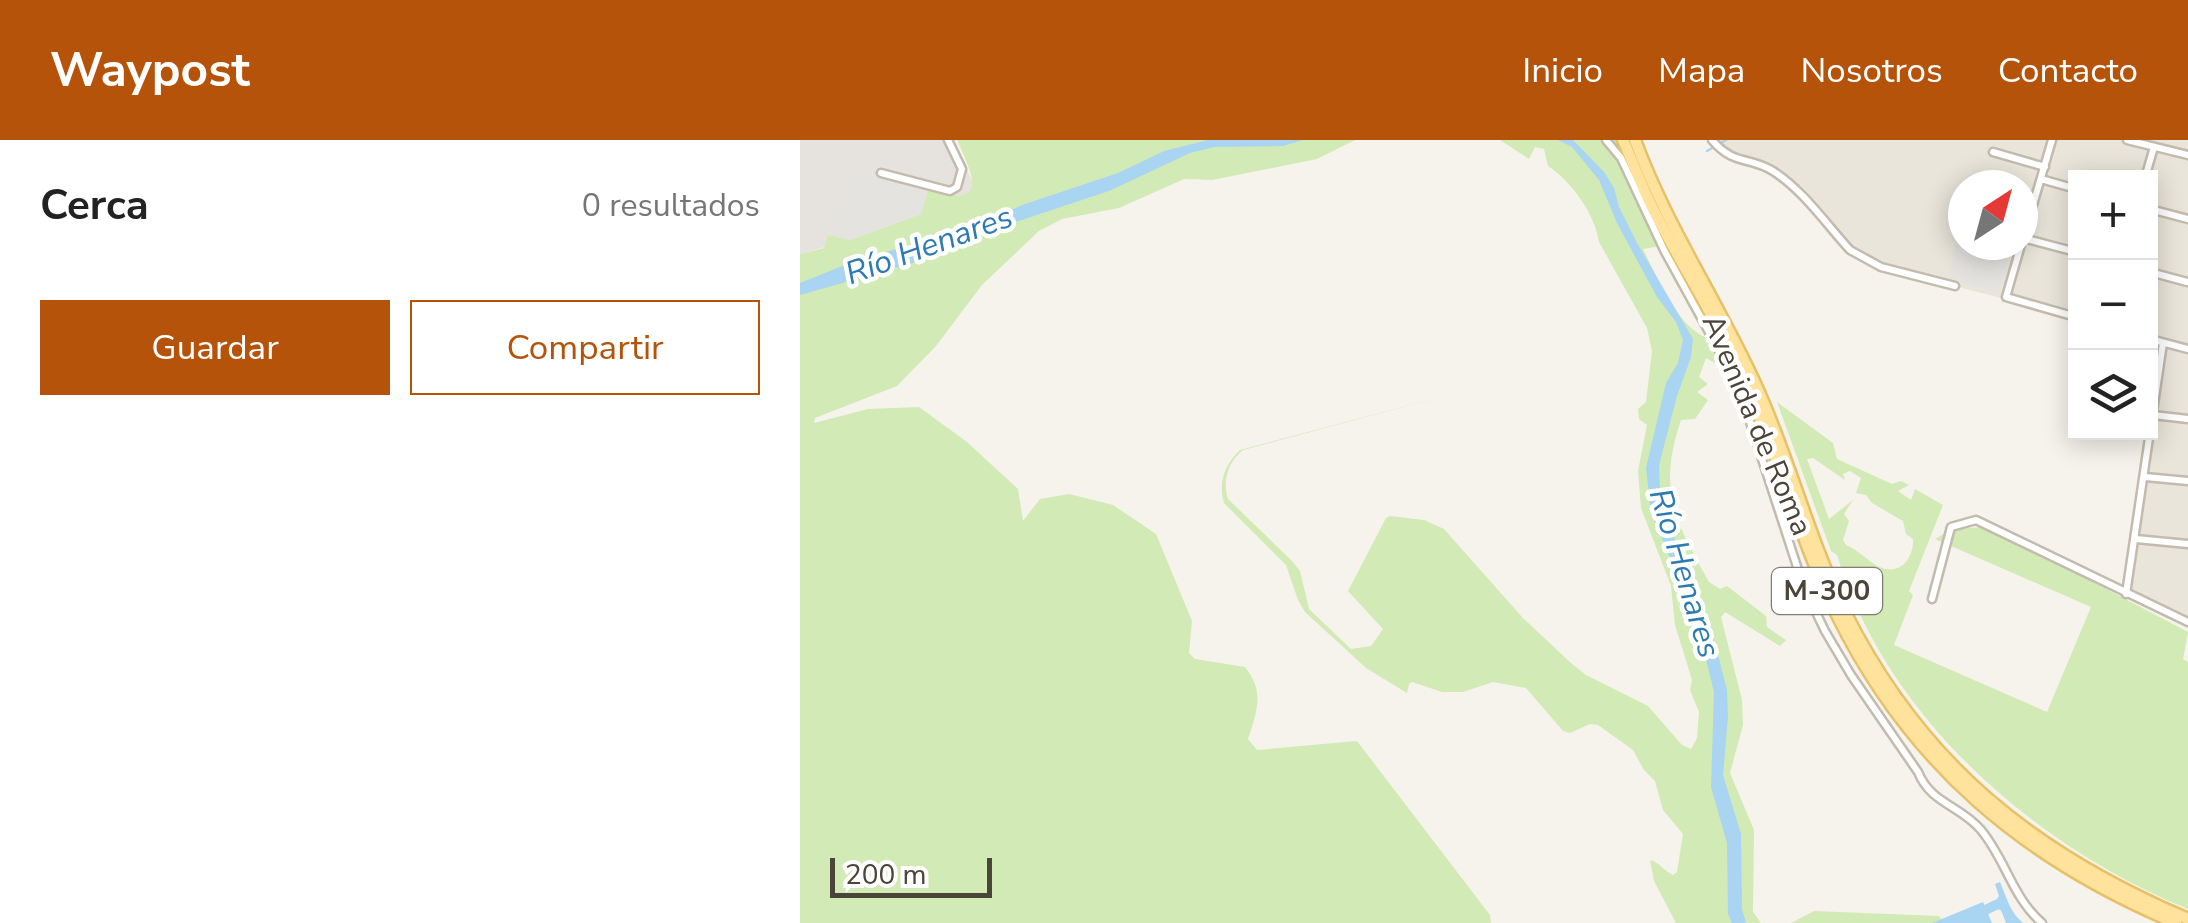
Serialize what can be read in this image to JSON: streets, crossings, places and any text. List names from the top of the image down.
{
  "streets": {
    "main road": ["Avenida de Roma", "M-300"]
  },
  "water": ["Río Henares"],
  "scale_bar": "200 m",
  "north": "top right",
  "page": {
    "header": "Waypost",
    "nav": [
      "Inicio",
      "Mapa",
      "Nosotros",
      "Contacto"
    ],
    "heading": ["Cerca", "0 resultados"],
    "map_buttons": ["+", "−"],
    "buttons": ["Guardar", "Compartir"],
    "scale": "200 m"
  }
}
